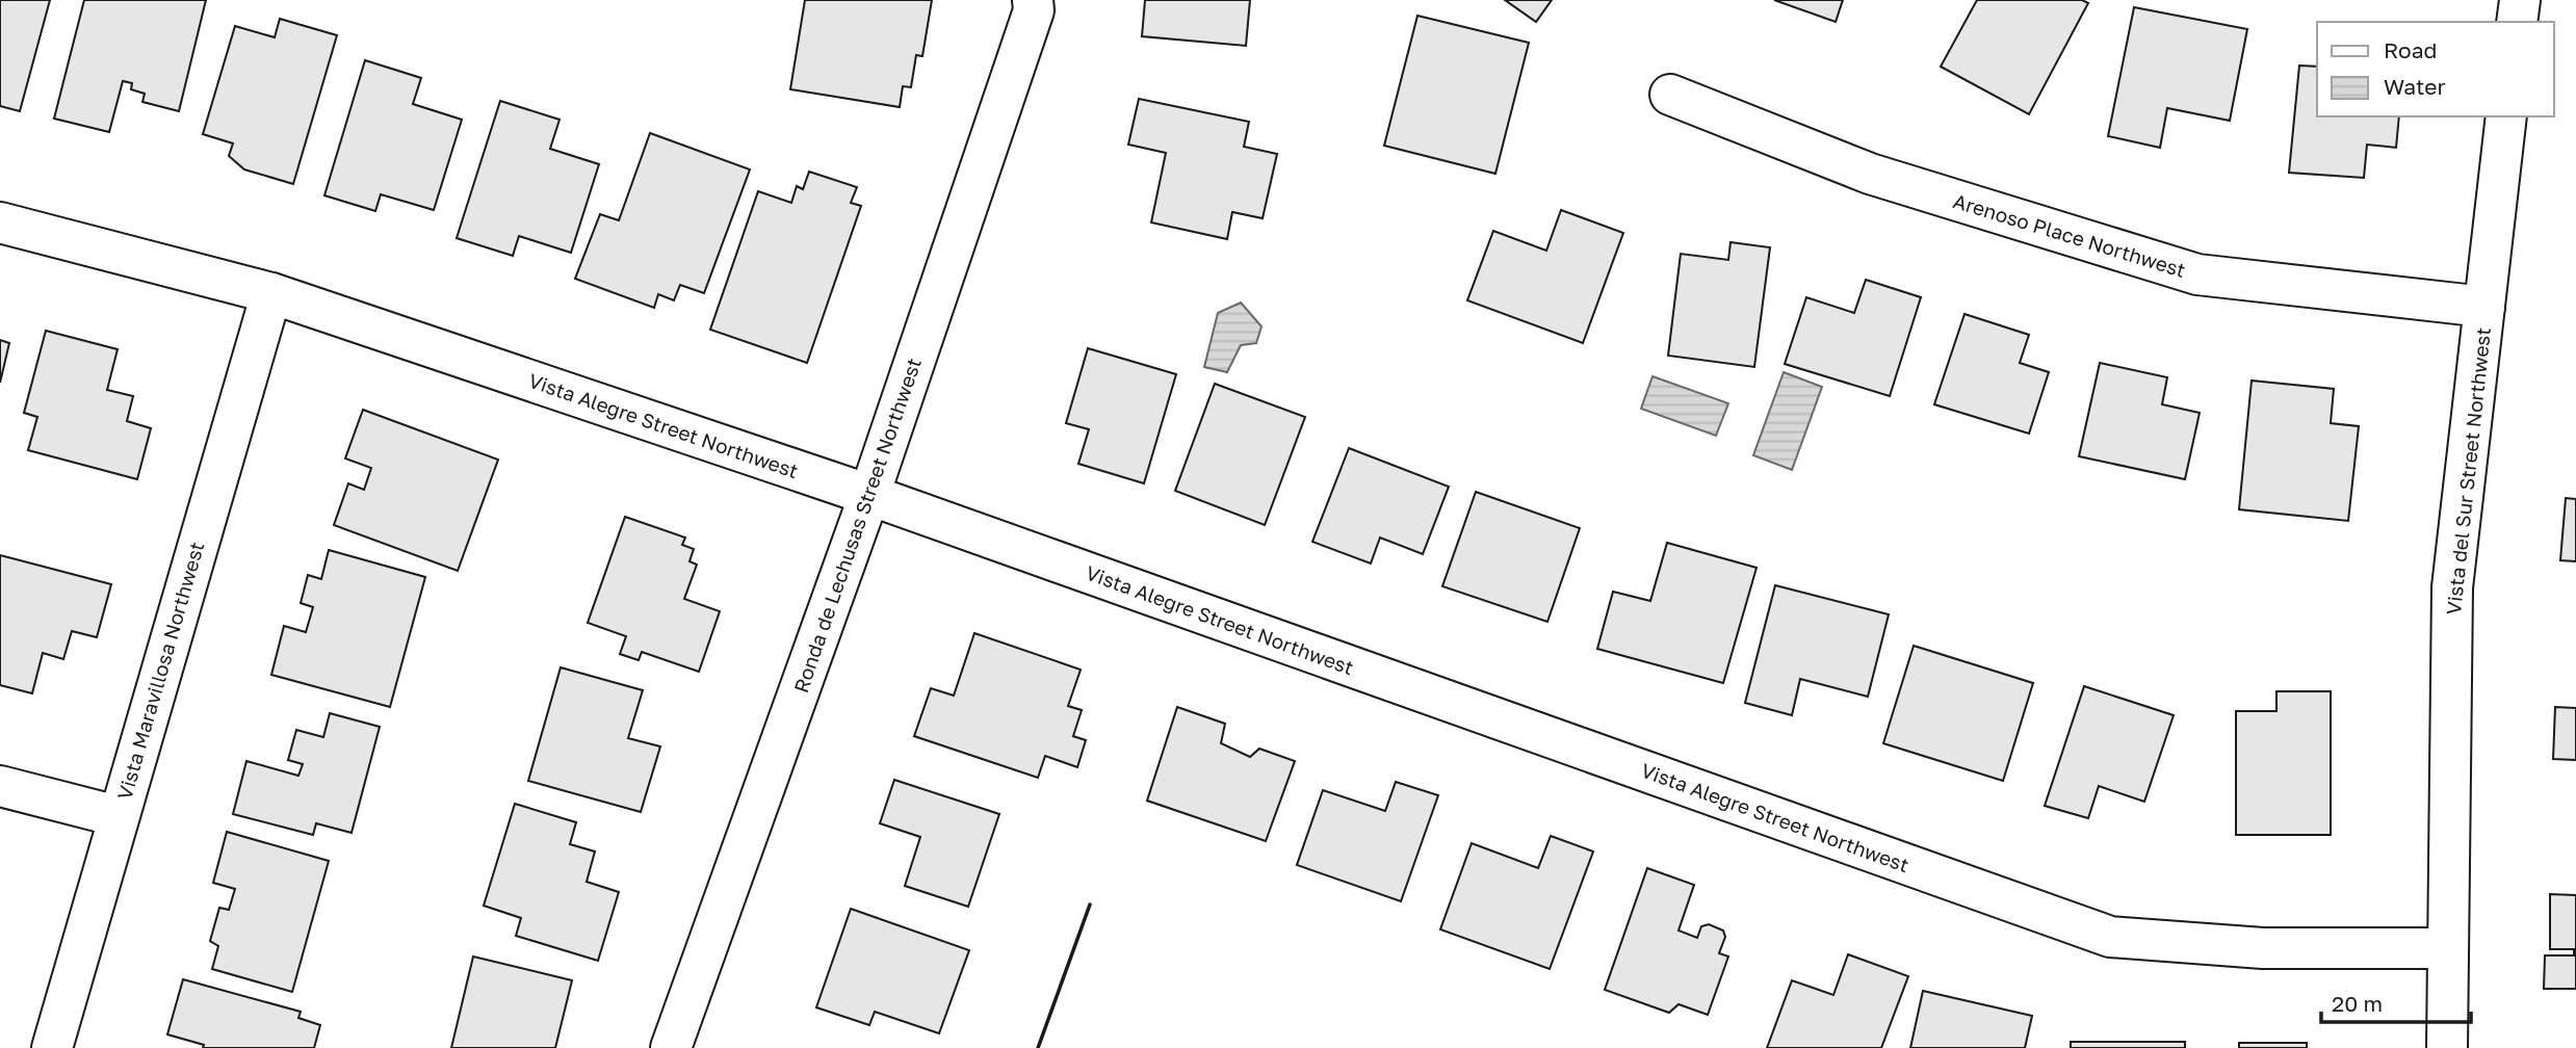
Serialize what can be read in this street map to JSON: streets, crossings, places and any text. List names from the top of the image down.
{
  "streets": {
    "street": [
      "Arenoso Place Northwest",
      "Vista Alegre Street Northwest",
      "Vista del Sur Street Northwest",
      "Ronda de Lechusas Street Northwest",
      "Vista Maravillosa Northwest"
    ]
  },
  "crossings": [
    ["Arenoso Place Northwest", "Vista del Sur Street Northwest"],
    ["Vista Alegre Street Northwest", "Vista del Sur Street Northwest"],
    ["Vista Alegre Street Northwest", "Ronda de Lechusas Street Northwest"],
    ["Vista Alegre Street Northwest", "Vista Maravillosa Northwest"]
  ],
  "legend": ["Road", "Water"],
  "scale_bar": "20 m"
}
